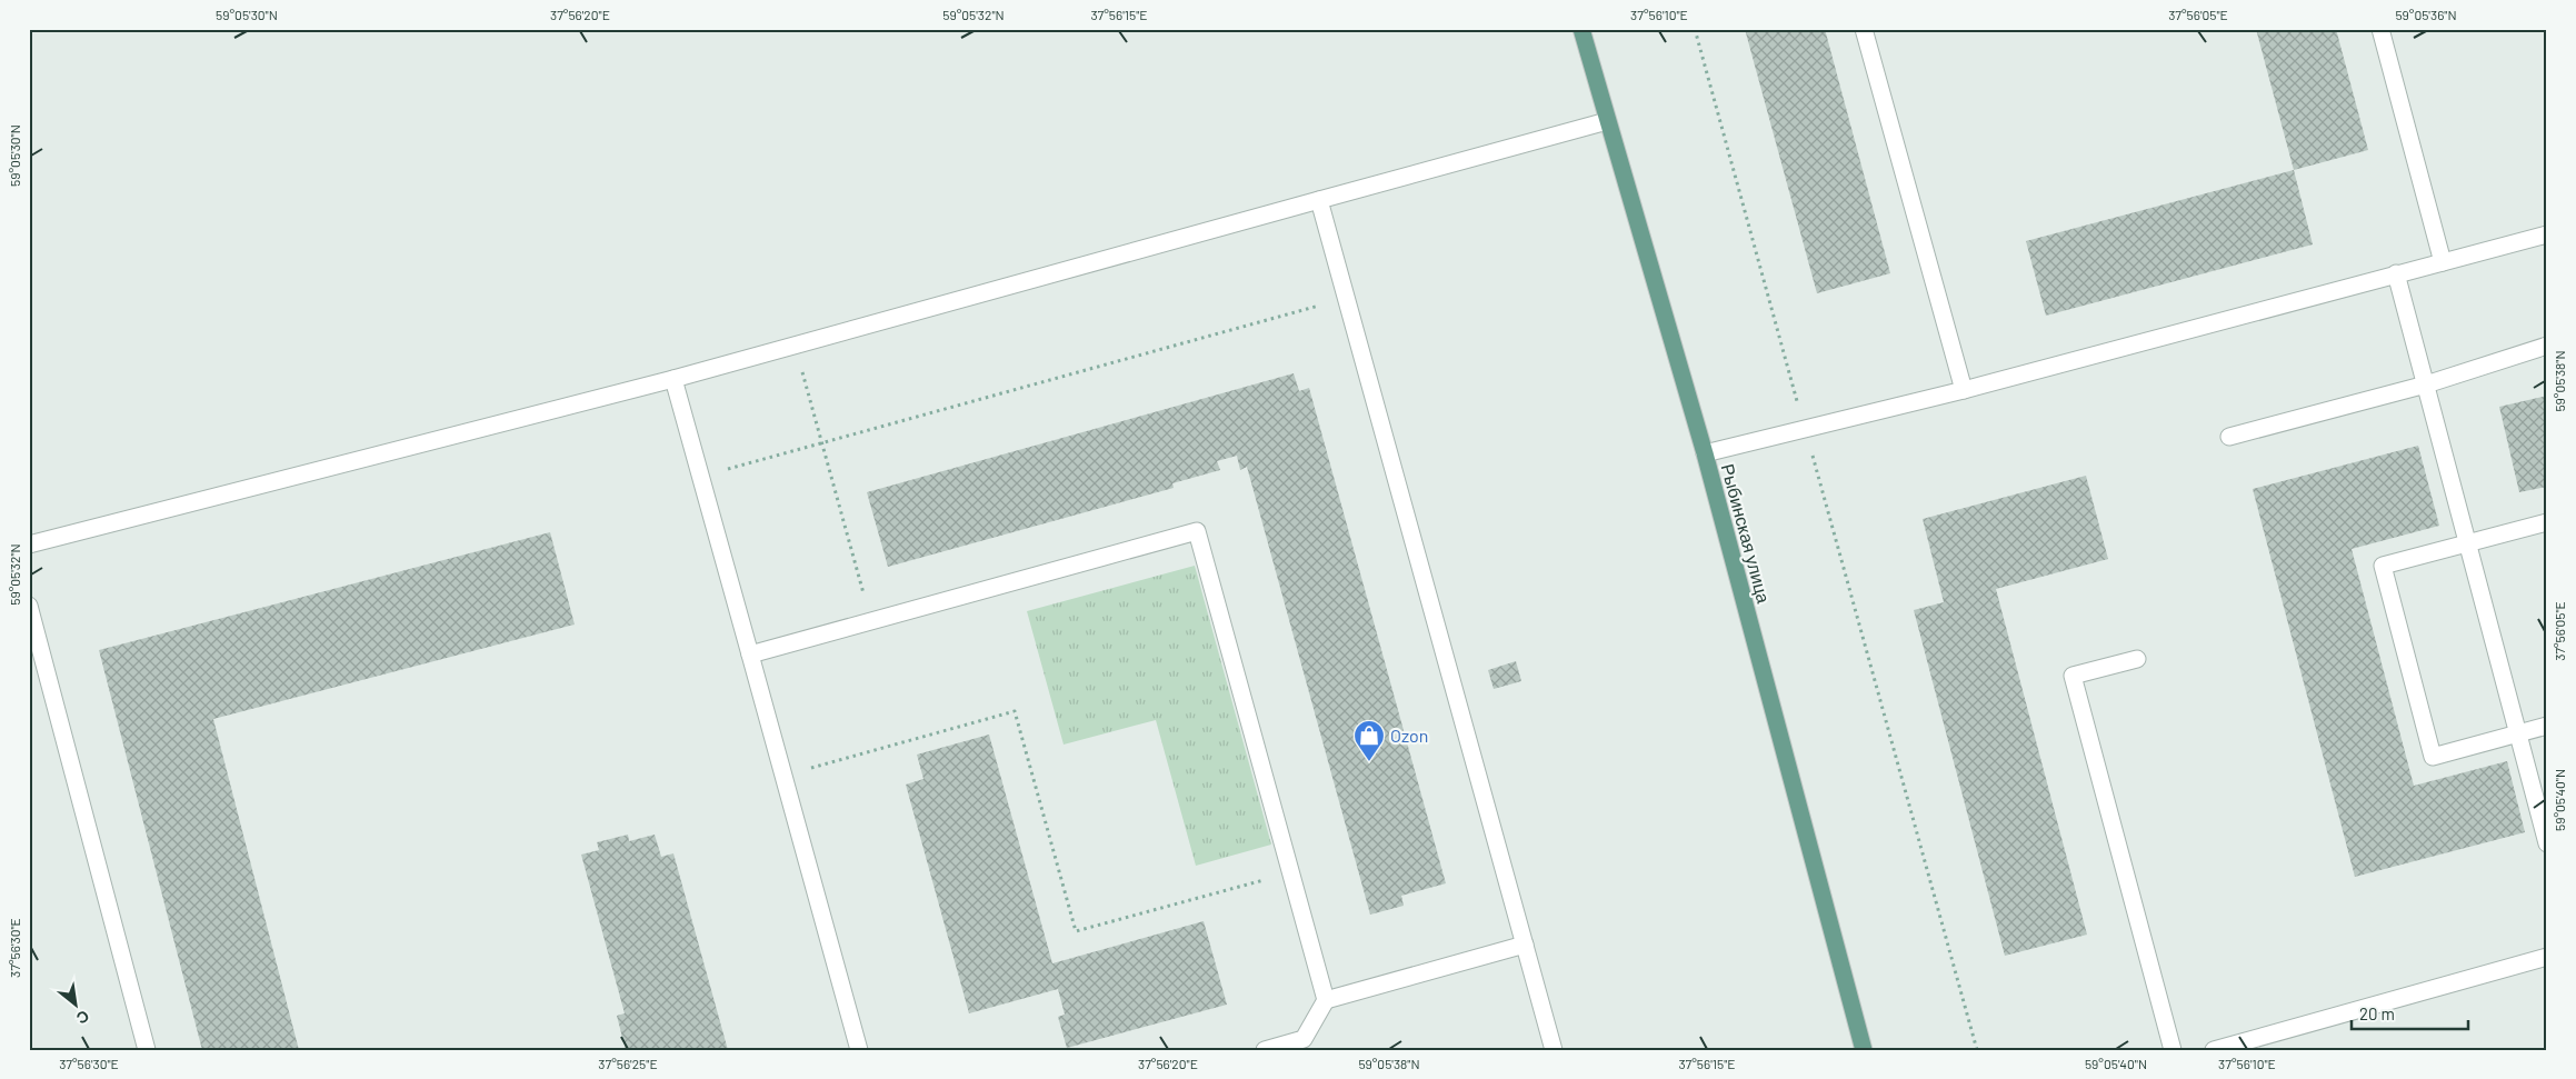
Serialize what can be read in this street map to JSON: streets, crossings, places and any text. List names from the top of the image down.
{
  "streets": {
    "main road": ["Рыбинская улица"]
  },
  "places": {
    "shop": ["Ozon"]
  },
  "scale_bar": "20 m",
  "north": "bottom right",
  "coordinates": [
    "59°05'30\"N",
    "37°56'20\"E",
    "59°05'32\"N",
    "37°56'15\"E",
    "37°56'10\"E",
    "37°56'05\"E",
    "59°05'36\"N",
    "59°05'38\"N",
    "59°05'40\"N",
    "37°56'30\"E",
    "37°56'25\"E"
  ]
}
